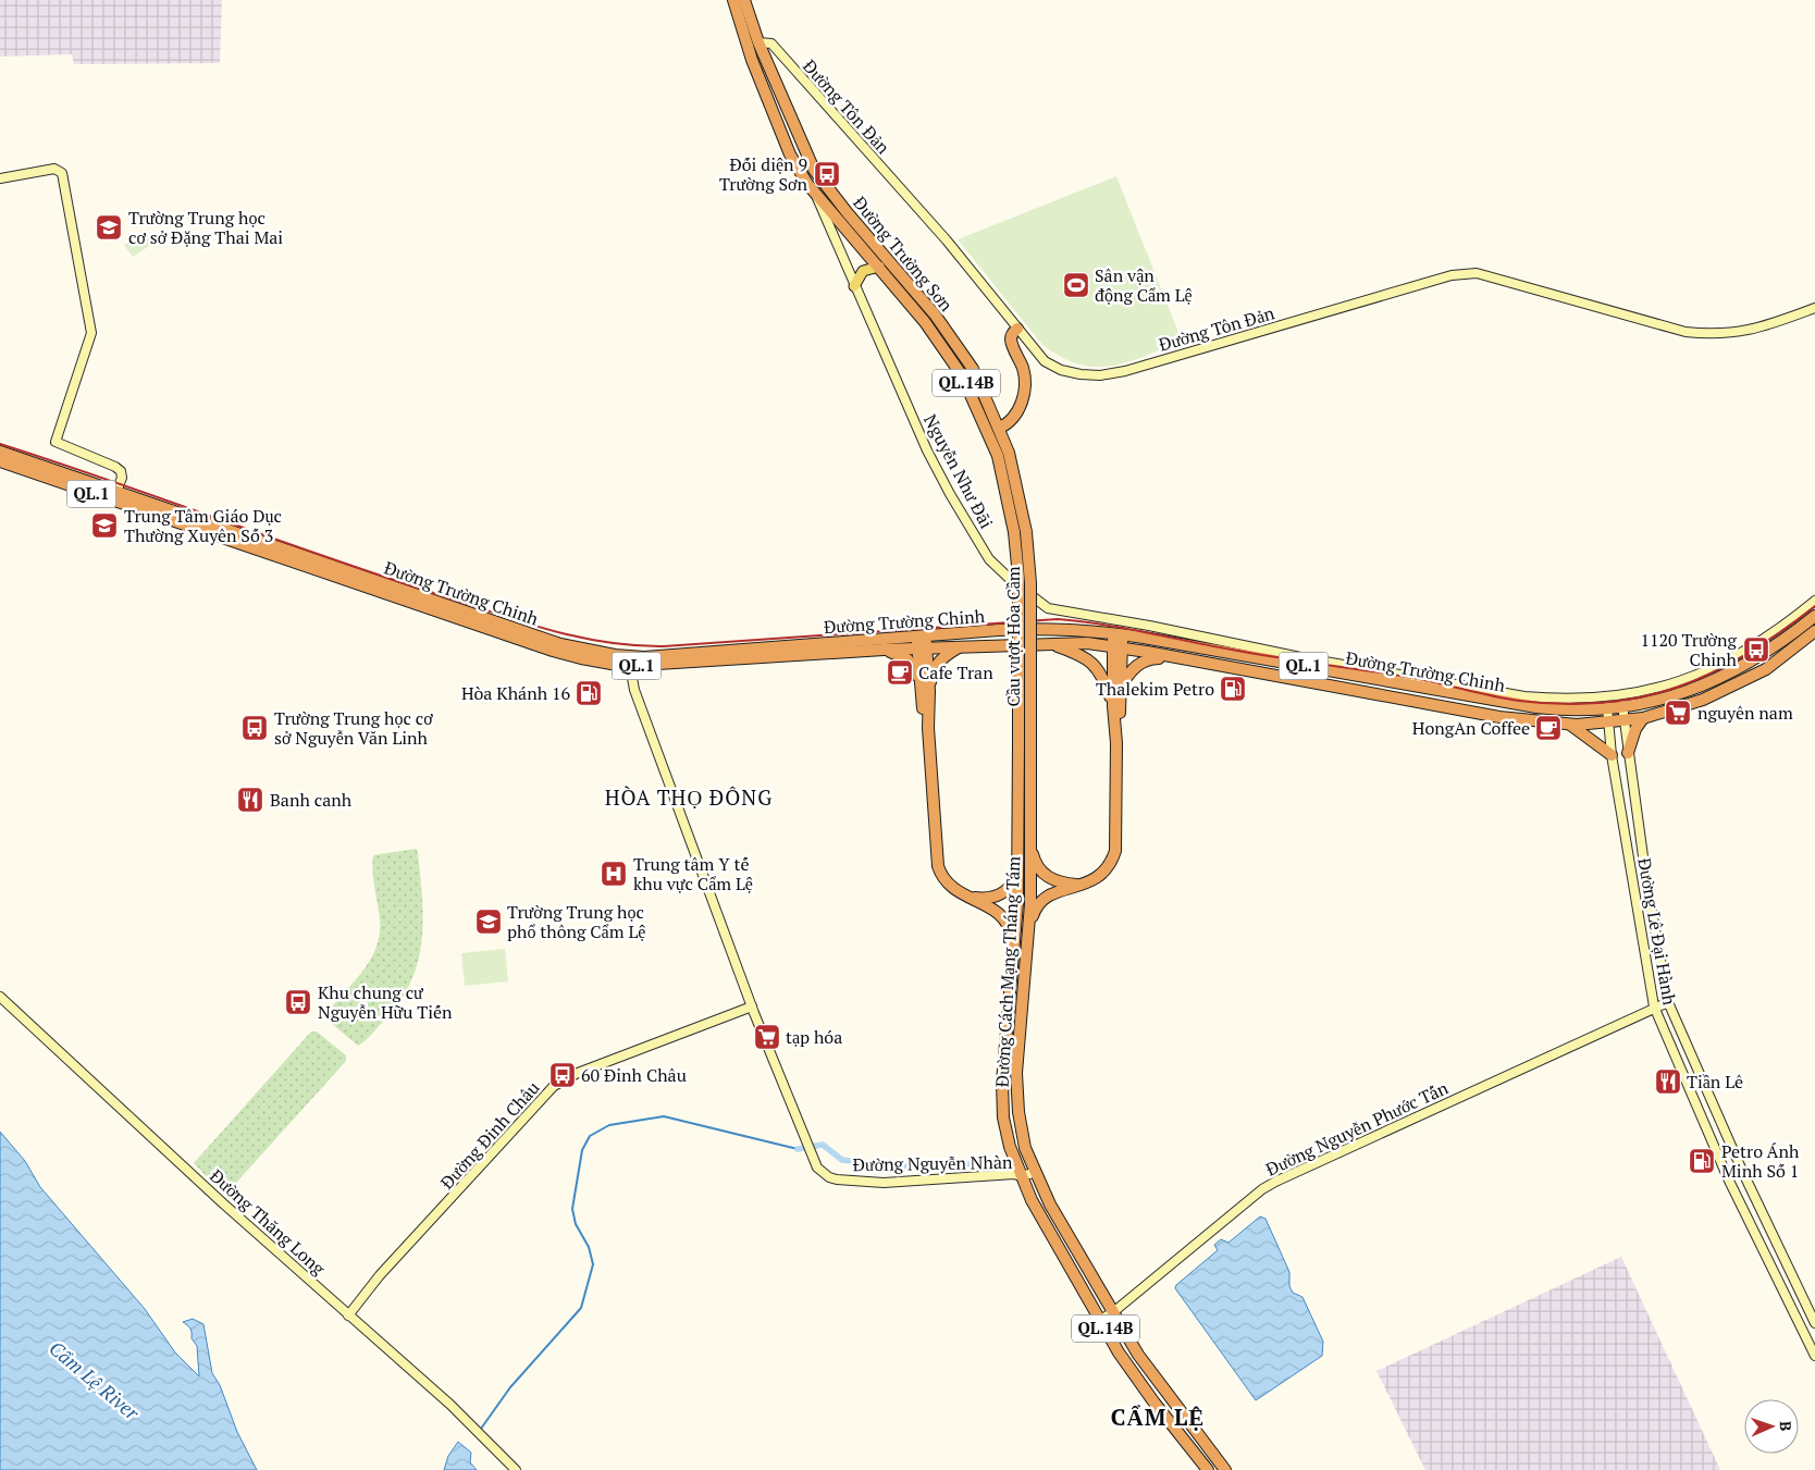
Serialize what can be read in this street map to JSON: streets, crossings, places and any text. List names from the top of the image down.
{
  "streets": {
    "highway": [
      "Đường Trường Sơn",
      "QL.14B",
      "QL.1",
      "Đường Trường Chinh",
      "Cầu vượt Hòa Cầm",
      "Đường Cách Mạng Tháng Tám"
    ],
    "street": [
      "Đường Tôn Đản",
      "Nguyễn Như Đãi",
      "Đường Lê Đại Hành",
      "Đường Nguyễn Phước Tấn",
      "Đường Đinh Châu",
      "Đường Nguyễn Nhàn",
      "Đường Thăng Long"
    ]
  },
  "crossings": [
    ["Đường Tôn Đản", "Đường Trường Sơn"],
    ["Đường Trường Sơn", "Nguyễn Như Đãi"],
    ["Đường Trường Sơn", "Cầu vượt Hòa Cầm"],
    ["Đường Trường Chinh", "Đường Lê Đại Hành"],
    ["Đường Trường Chinh", "Đường Nguyễn Nhàn"],
    ["Cầu vượt Hòa Cầm", "Đường Cách Mạng Tháng Tám"],
    ["Đường Lê Đại Hành", "Đường Nguyễn Phước Tấn"],
    ["Đường Cách Mạng Tháng Tám", "Đường Nguyễn Phước Tấn"],
    ["Đường Cách Mạng Tháng Tám", "Đường Nguyễn Nhàn"],
    ["Đường Đinh Châu", "Đường Nguyễn Nhàn"],
    ["Đường Đinh Châu", "Đường Thăng Long"]
  ],
  "districts": ["HÒA THỌ ĐÔNG", "CẨM LỆ"],
  "water": ["Cẩm Lệ River"],
  "places": {
    "bus stop": [
      "Đối diện 9 Trường Sơn",
      "1120 Trường Chinh",
      "Trường Trung học cơ sở Nguyễn Văn Linh",
      "Khu chung cư Nguyễn Hữu Tiến",
      "60 Đinh Châu"
    ],
    "school or university": ["Trường Trung học cơ sở Đặng Thai Mai", "Trung Tâm Giáo Dục Thường Xuyên Số 3", "Trường Trung học phổ thông Cẩm Lệ"],
    "sports": ["Sân vận động Cẩm Lệ"],
    "cafe": ["Cafe Tran", "HongAn Coffee"],
    "fuel station": ["Thalekim Petro", "Hòa Khánh 16", "Petro Ánh Minh Số 1"],
    "supermarket": ["nguyên nam", "tạp hóa"],
    "restaurant": ["Banh canh", "Tiần Lê"],
    "hospital": ["Trung tâm Y tế khu vực Cẩm Lệ"]
  },
  "north": "right"
}
